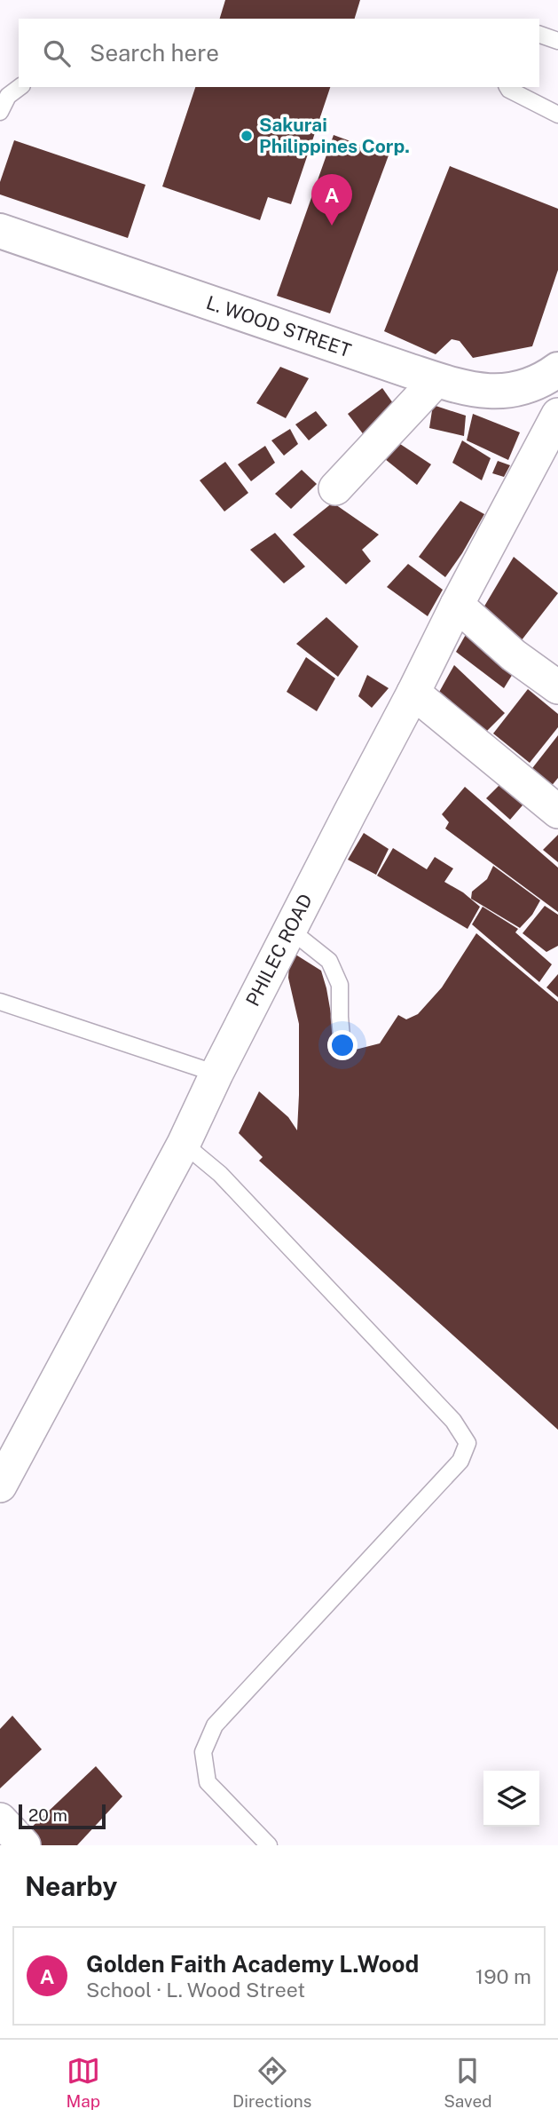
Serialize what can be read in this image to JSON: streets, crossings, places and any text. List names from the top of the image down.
{
  "streets": {
    "main road": ["L. WOOD STREET"],
    "street": ["PHILEC ROAD"]
  },
  "places": ["Sakurai Philippines Corp."],
  "scale_bar": "20 m",
  "page": {
    "search": "Search here",
    "pins": "A",
    "scale": "20 m",
    "heading": "Nearby",
    "list": [
      {
        "mark": "A",
        "name": "Golden Faith Academy L.Wood",
        "note": "School · L. Wood Street",
        "value": "190 m"
      }
    ],
    "nav": ["Map", "Directions", "Saved"]
  }
}
